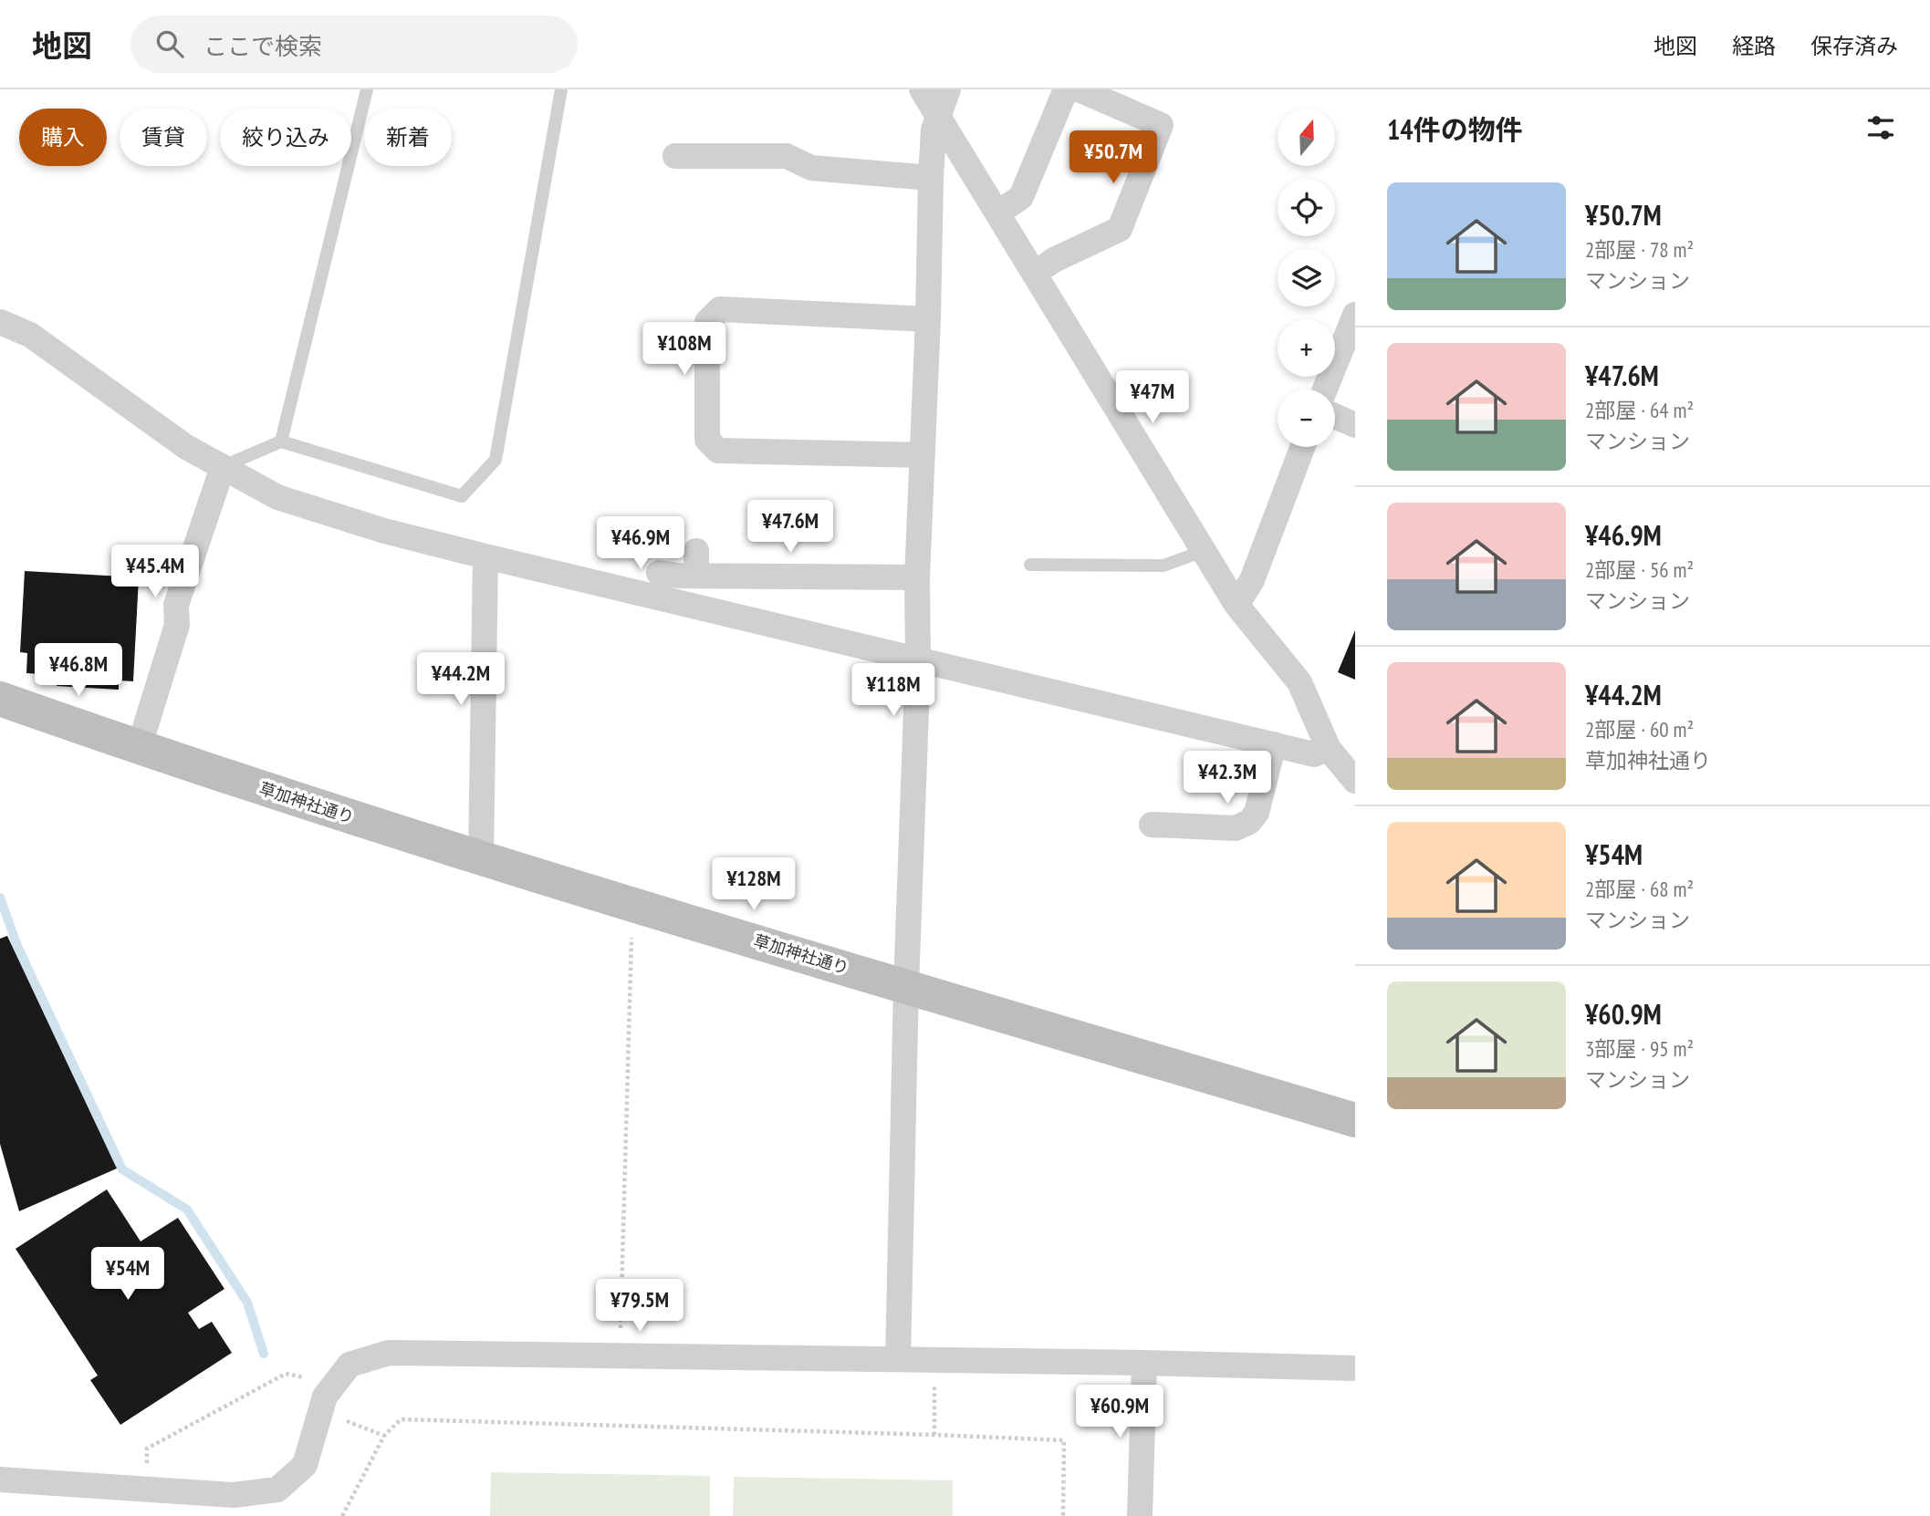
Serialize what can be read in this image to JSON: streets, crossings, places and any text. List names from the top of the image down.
{
  "streets": {
    "street": ["草加神社通り"]
  },
  "north": "top",
  "page": {
    "header": "地図",
    "search": "ここで検索",
    "nav": ["地図", "経路", "保存済み"],
    "heading": "14件の物件",
    "map_buttons": ["+", "−"],
    "chip": [
      "購入",
      "賃貸",
      "絞り込み",
      "新着"
    ],
    "price": [
      "¥50.7M",
      "¥108M",
      "¥47M",
      "¥47.6M",
      "¥46.9M",
      "¥45.4M",
      "¥46.8M",
      "¥44.2M",
      "¥118M",
      "¥42.3M",
      "¥128M",
      "¥54M",
      "¥79.5M",
      "¥60.9M"
    ],
    "list": [
      {
        "name": "¥50.7M",
        "note": "2部屋 · 78 m² · マンション"
      },
      {
        "name": "¥47.6M",
        "note": "2部屋 · 64 m² · マンション"
      },
      {
        "name": "¥46.9M",
        "note": "2部屋 · 56 m² · マンション"
      },
      {
        "name": "¥44.2M",
        "note": "2部屋 · 60 m² · 草加神社通り"
      },
      {
        "name": "¥54M",
        "note": "2部屋 · 68 m² · マンション"
      },
      {
        "name": "¥60.9M",
        "note": "3部屋 · 95 m² · マンション"
      }
    ]
  }
}
